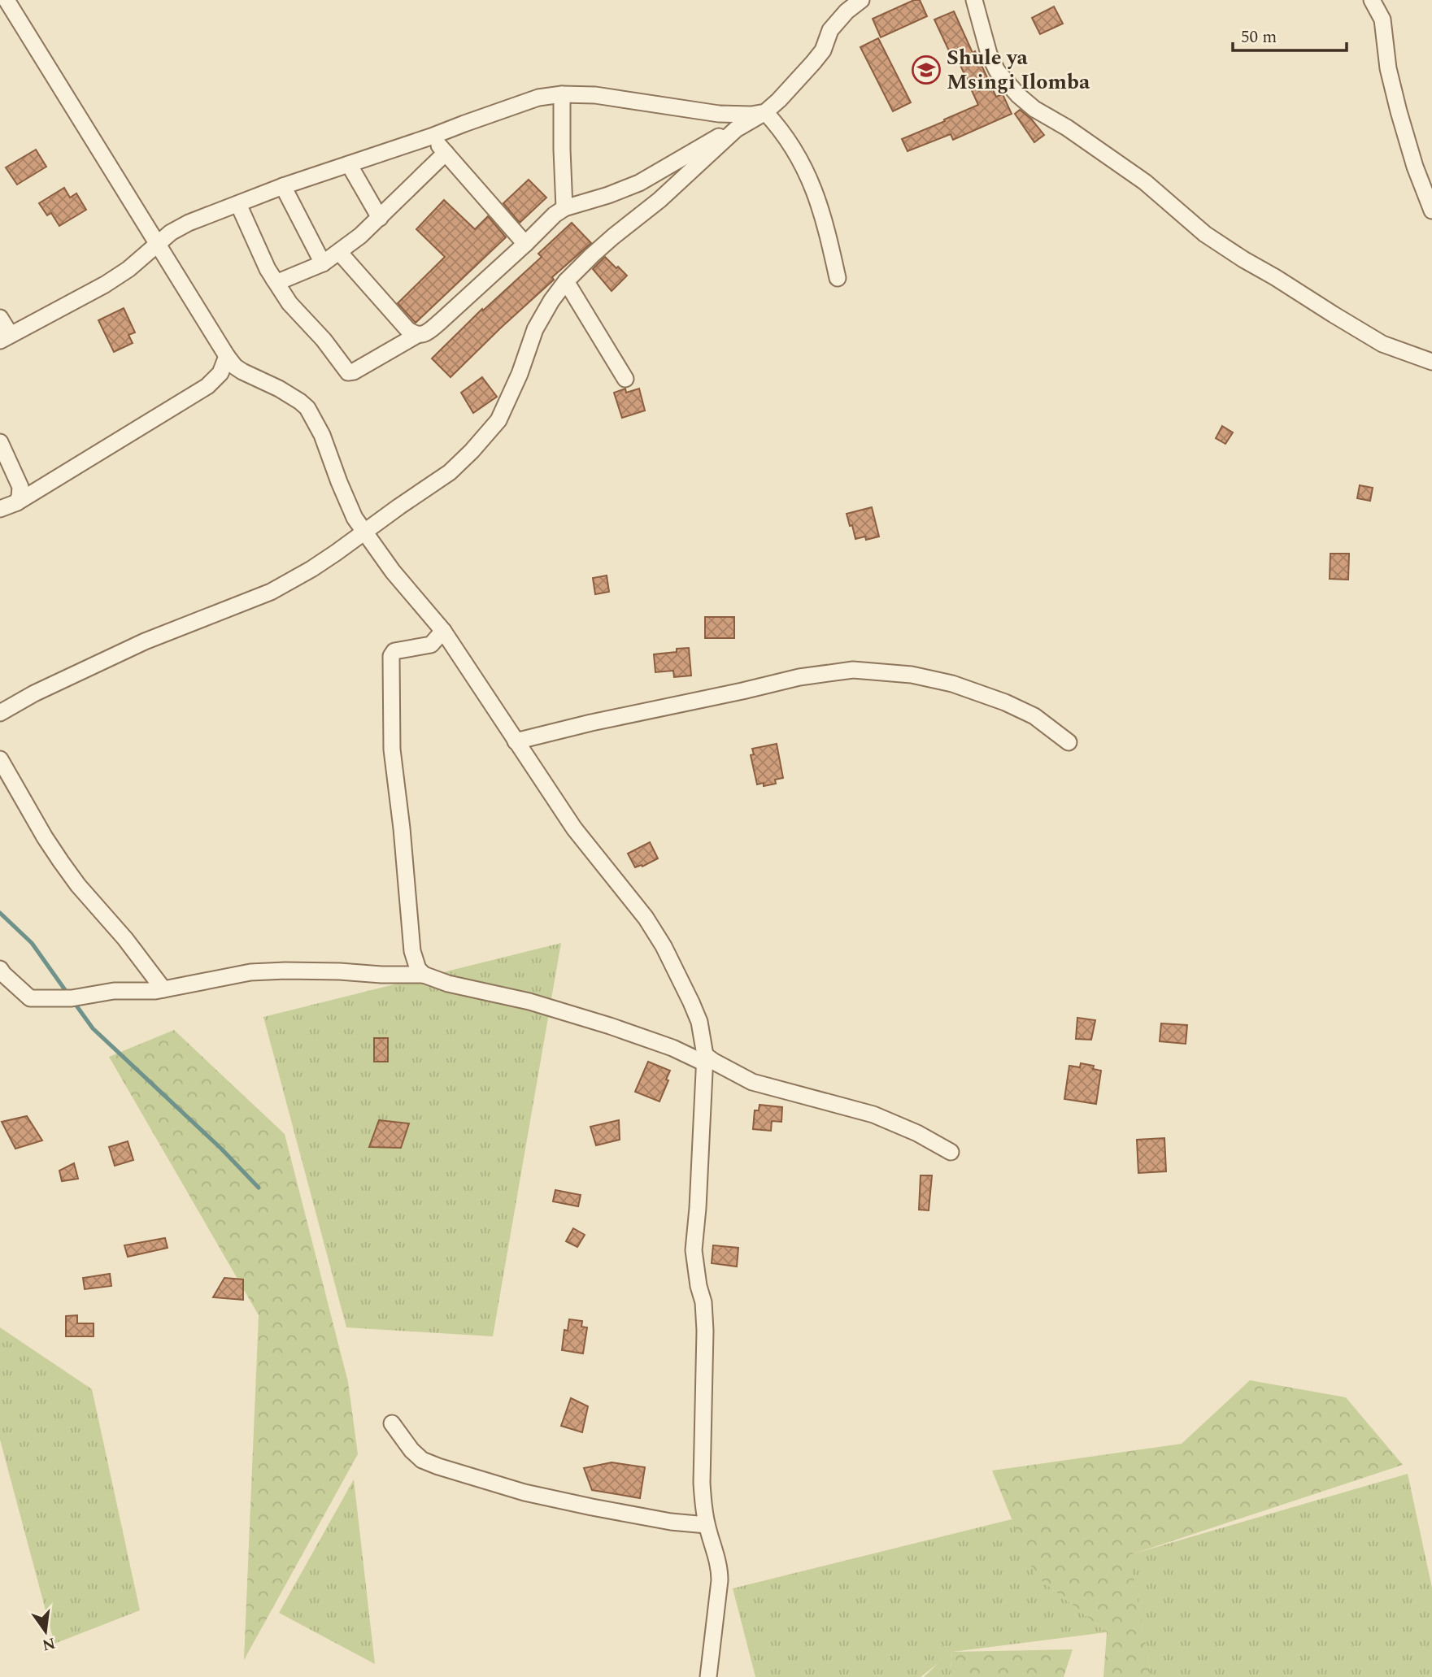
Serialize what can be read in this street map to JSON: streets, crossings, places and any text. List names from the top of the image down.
{
  "places": {
    "school or university": ["Shule ya Msingi Ilomba"]
  },
  "scale_bar": "50 m",
  "north": "bottom"
}
